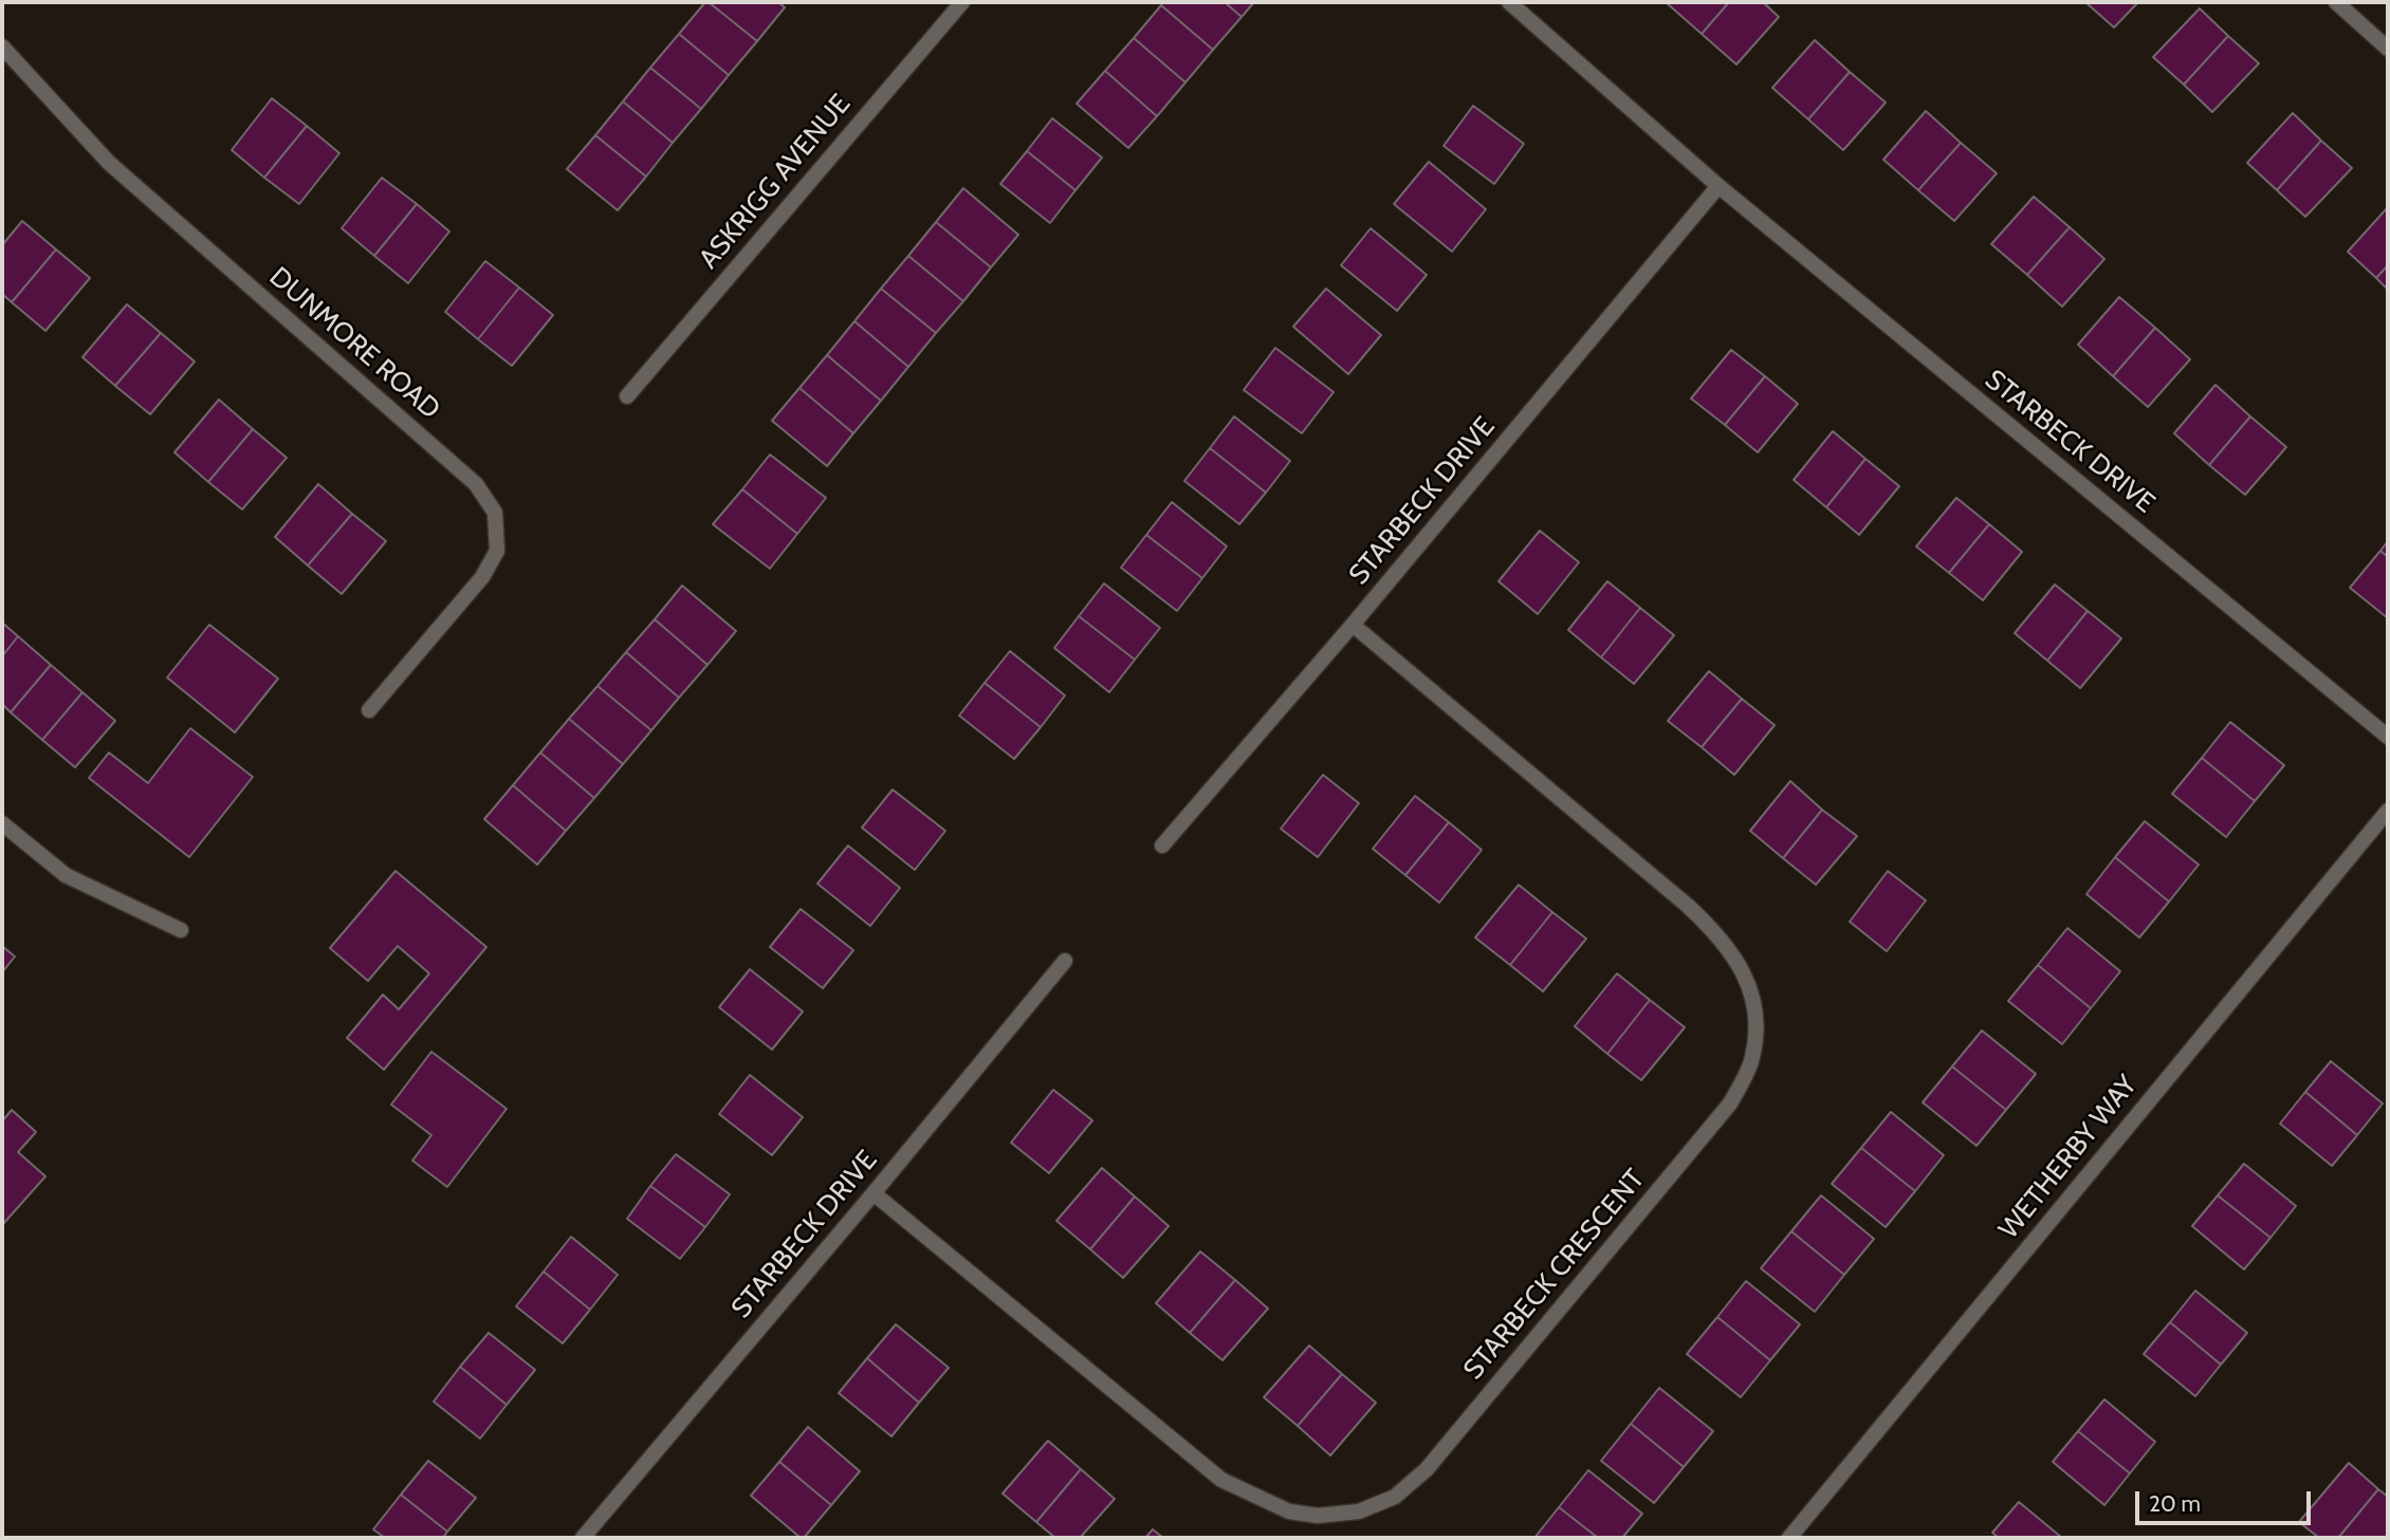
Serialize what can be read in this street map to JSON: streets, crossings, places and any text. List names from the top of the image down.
{
  "streets": {
    "street": [
      "ASKRIGG AVENUE",
      "DUNMORE ROAD",
      "STARBECK DRIVE",
      "WETHERBY WAY",
      "STARBECK CRESCENT"
    ]
  },
  "crossings": [
    ["STARBECK DRIVE", "STARBECK CRESCENT"]
  ],
  "scale_bar": "20 m"
}
